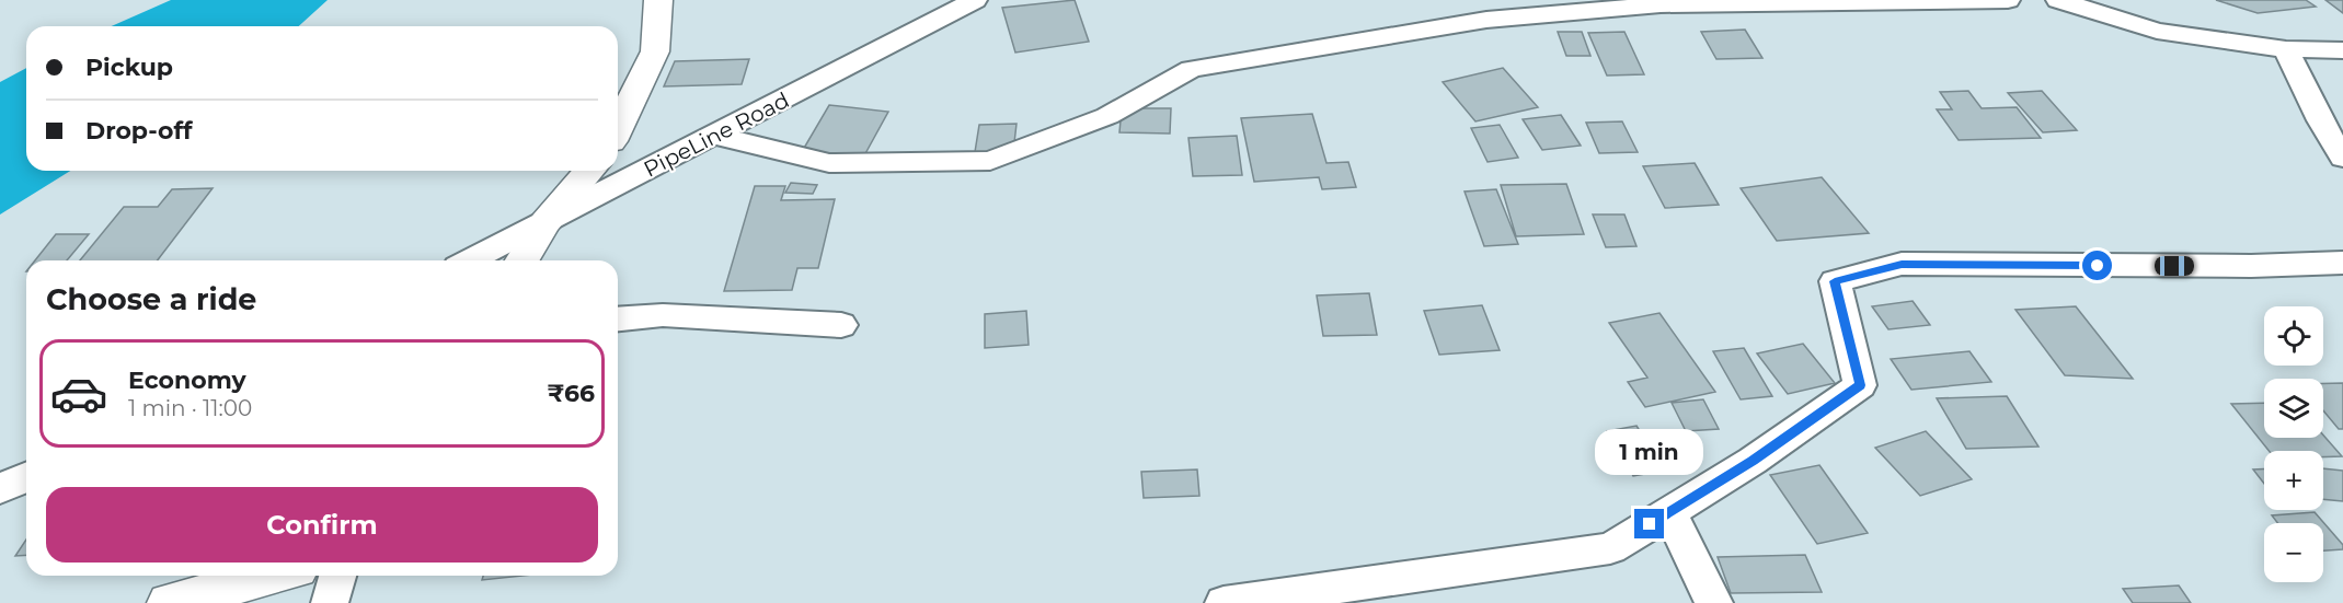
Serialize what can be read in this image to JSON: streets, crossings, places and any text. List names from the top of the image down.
{
  "streets": {
    "street": ["PipeLine Road"]
  },
  "page": {
    "banner": ["Pickup", "Drop-off"],
    "heading": "Choose a ride",
    "map_buttons": ["+", "−"],
    "list": [
      {
        "name": "Economy",
        "note": "1 min · 11:00",
        "value": "₹66"
      }
    ],
    "bubble": "1 min",
    "buttons": "Confirm"
  }
}
